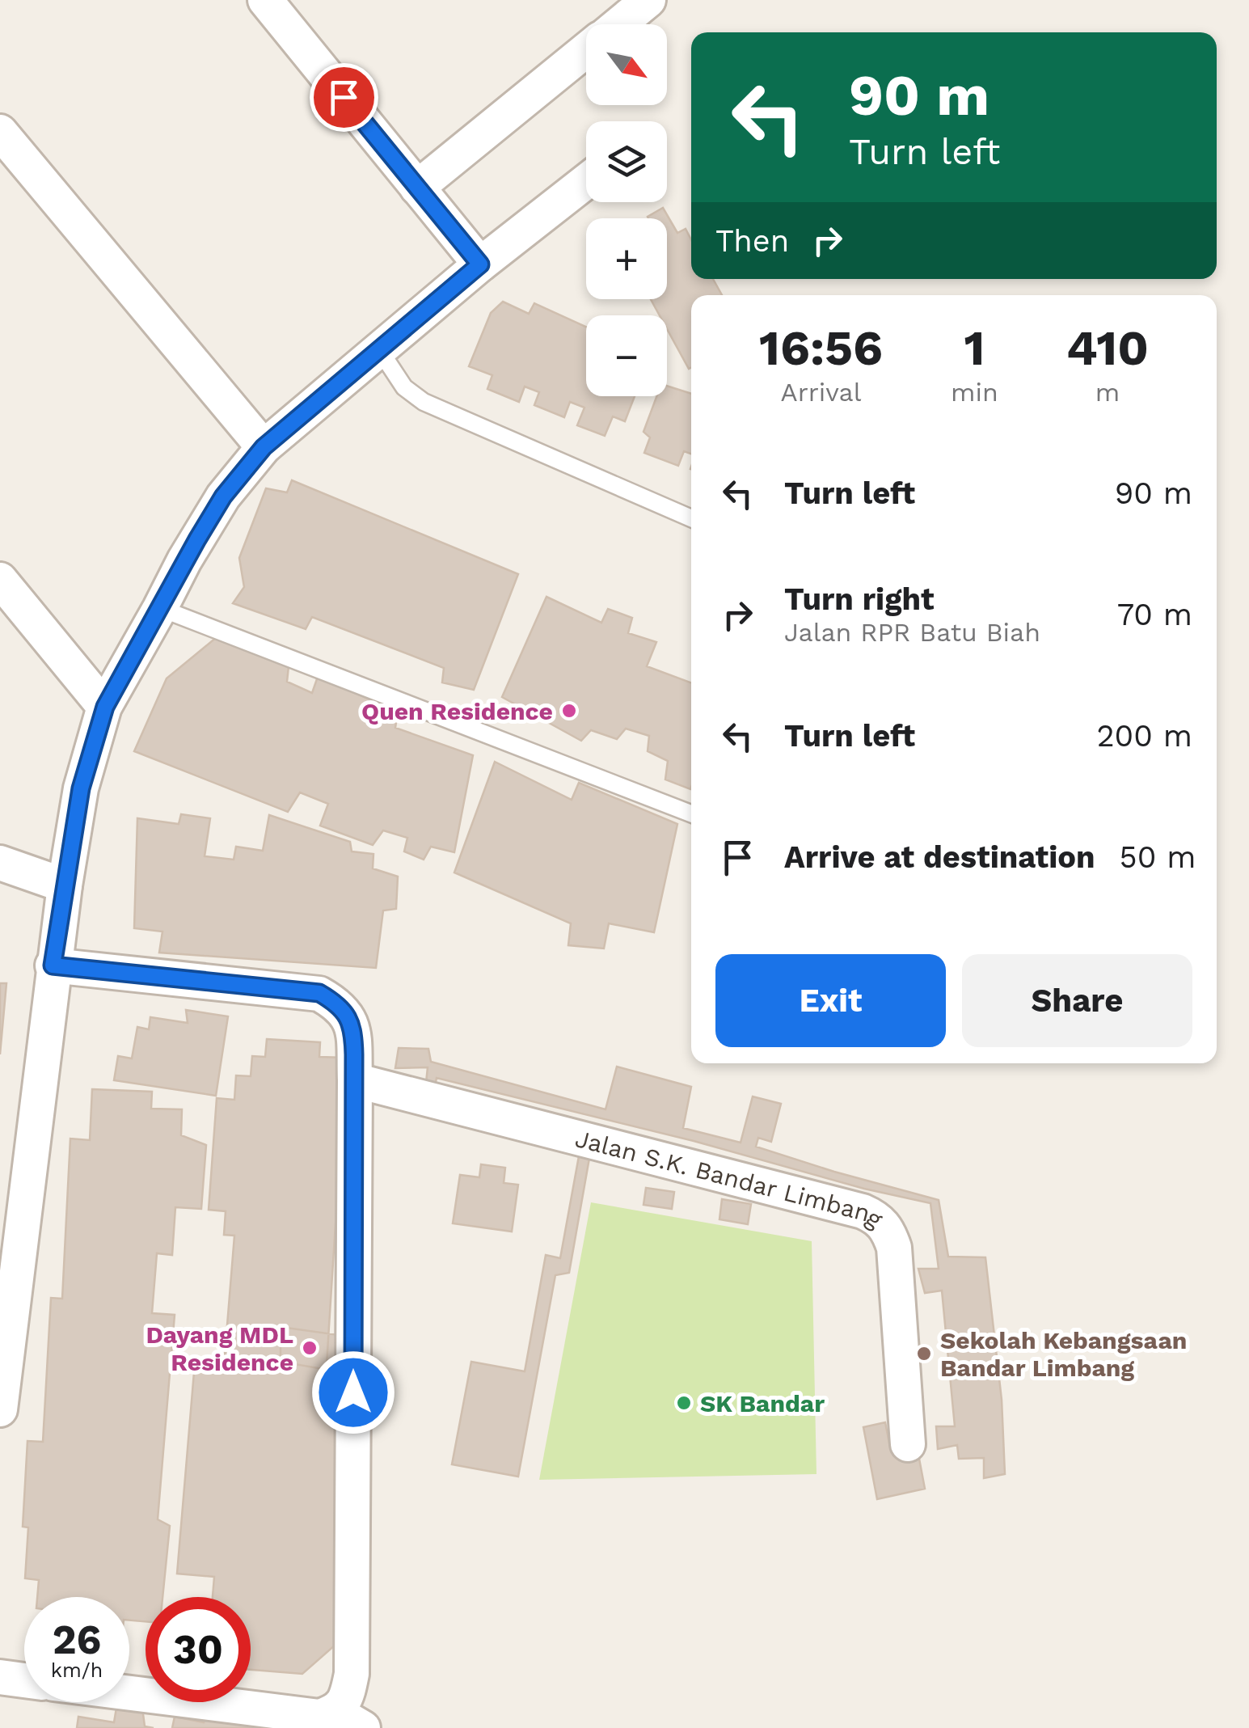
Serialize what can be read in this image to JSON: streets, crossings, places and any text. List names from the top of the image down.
{
  "streets": {
    "street": ["Jalan S.K. Bandar Limbang"]
  },
  "places": [
    "Quen Residence",
    "Dayang MDL Residence",
    "Sekolah Kebangsaan Bandar Limbang",
    "SK Bandar"
  ],
  "north": "bottom right",
  "page": {
    "map_buttons": ["+", "−"],
    "turn": ["90 m", "Turn left"],
    "then": "Then",
    "eta": [
      "16:56",
      "Arrival",
      "1",
      "min",
      "410",
      "m"
    ],
    "list": [
      {
        "name": "Turn left",
        "value": "90 m"
      },
      {
        "name": "Turn right",
        "note": "Jalan RPR Batu Biah",
        "value": "70 m"
      },
      {
        "name": "Turn left",
        "value": "200 m"
      },
      {
        "name": "Arrive at destination",
        "value": "50 m"
      }
    ],
    "buttons": ["Exit", "Share"],
    "speed": "26 km/h",
    "limit": "30"
  }
}
